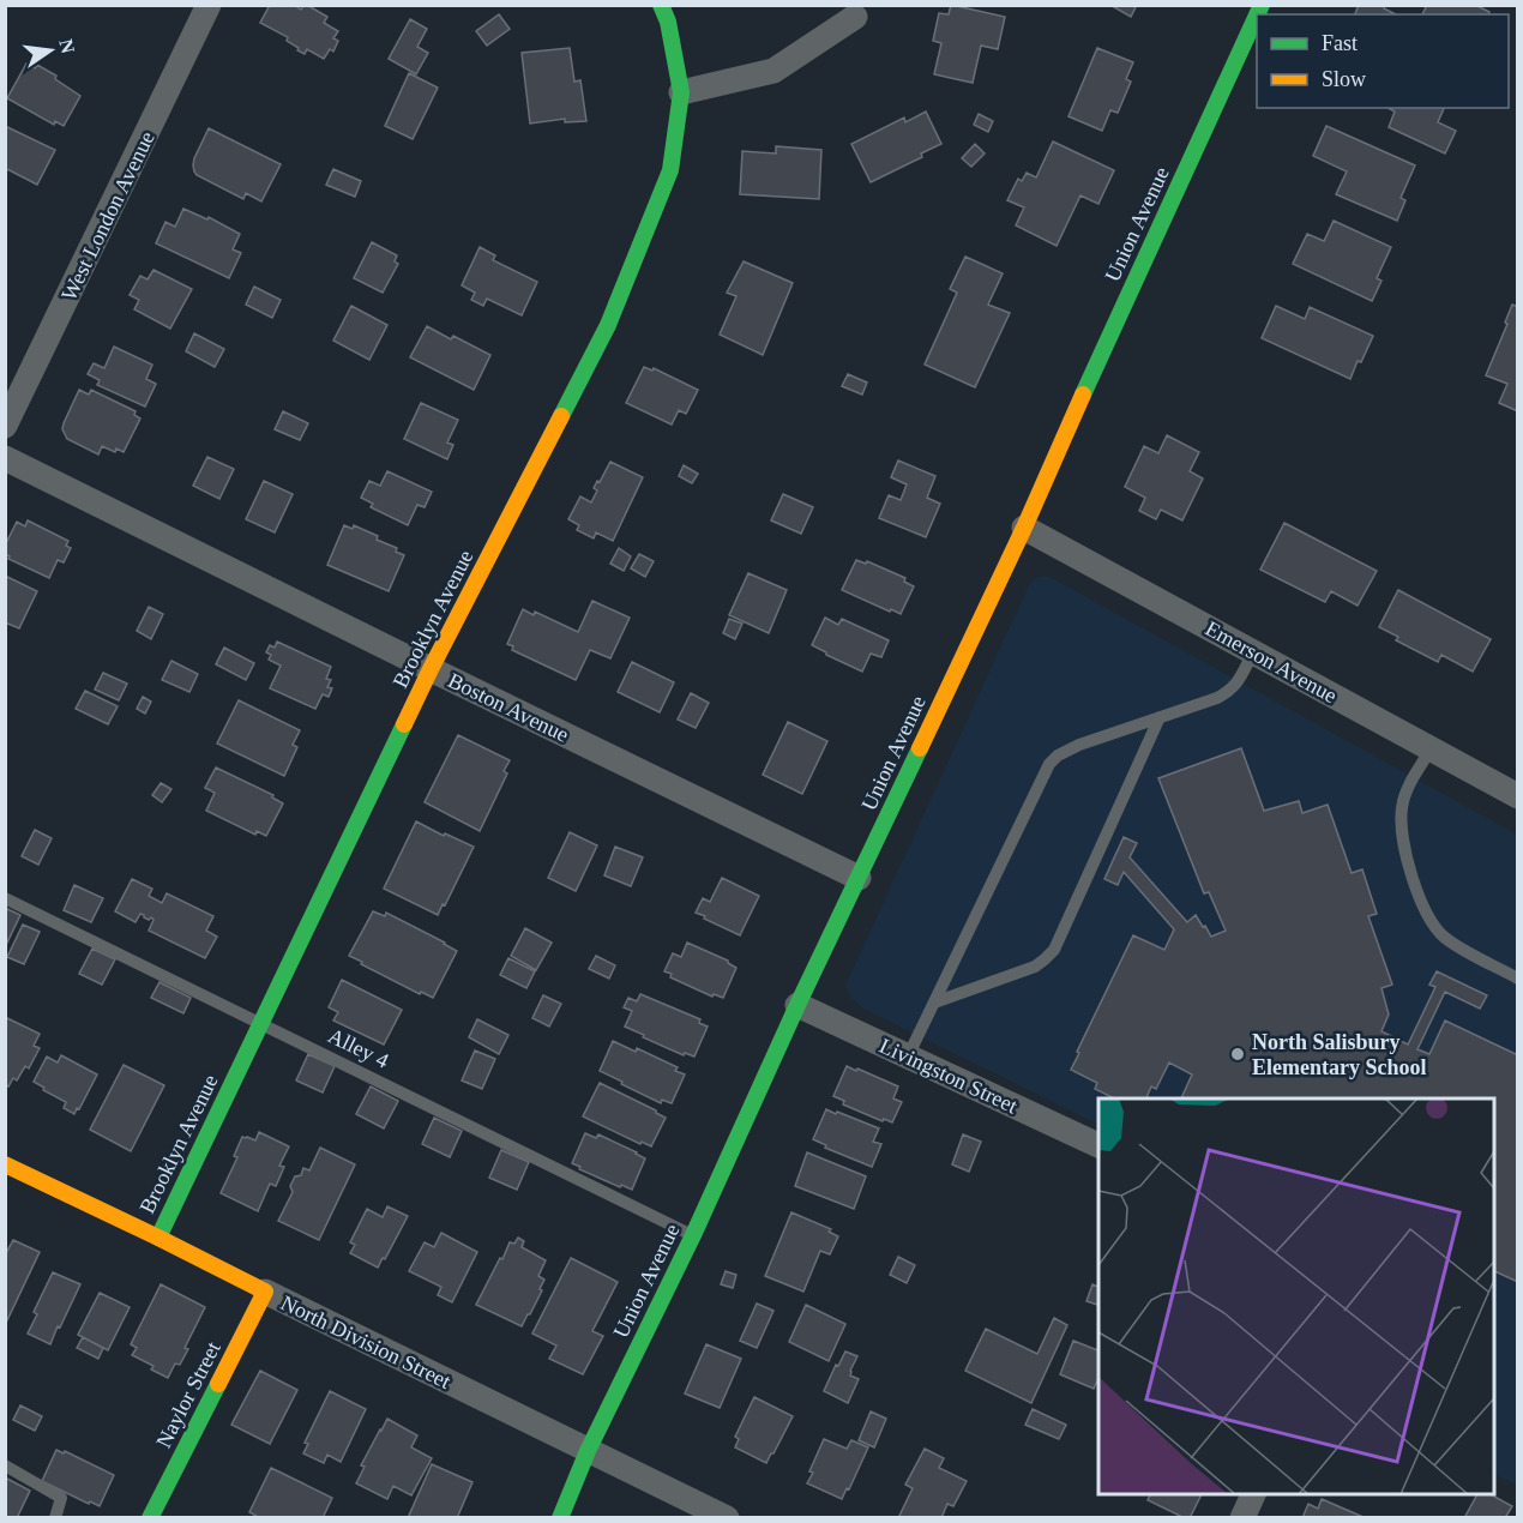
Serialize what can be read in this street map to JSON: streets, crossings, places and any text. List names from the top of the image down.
{
  "streets": {
    "street": [
      "West London Avenue",
      "Union Avenue",
      "Brooklyn Avenue",
      "Emerson Avenue",
      "Boston Avenue",
      "Livingston Street",
      "North Division Street",
      "Naylor Street"
    ],
    "lane": ["Alley 4"]
  },
  "crossings": [
    ["Union Avenue", "Emerson Avenue"],
    ["Union Avenue", "Boston Avenue"],
    ["Union Avenue", "Alley 4"],
    ["Union Avenue", "Livingston Street"],
    ["Union Avenue", "North Division Street"],
    ["Brooklyn Avenue", "Boston Avenue"],
    ["Brooklyn Avenue", "Alley 4"],
    ["Brooklyn Avenue", "North Division Street"],
    ["North Division Street", "Naylor Street"]
  ],
  "places": ["North Salisbury Elementary School"],
  "legend": ["Fast", "Slow"],
  "north": "right"
}
